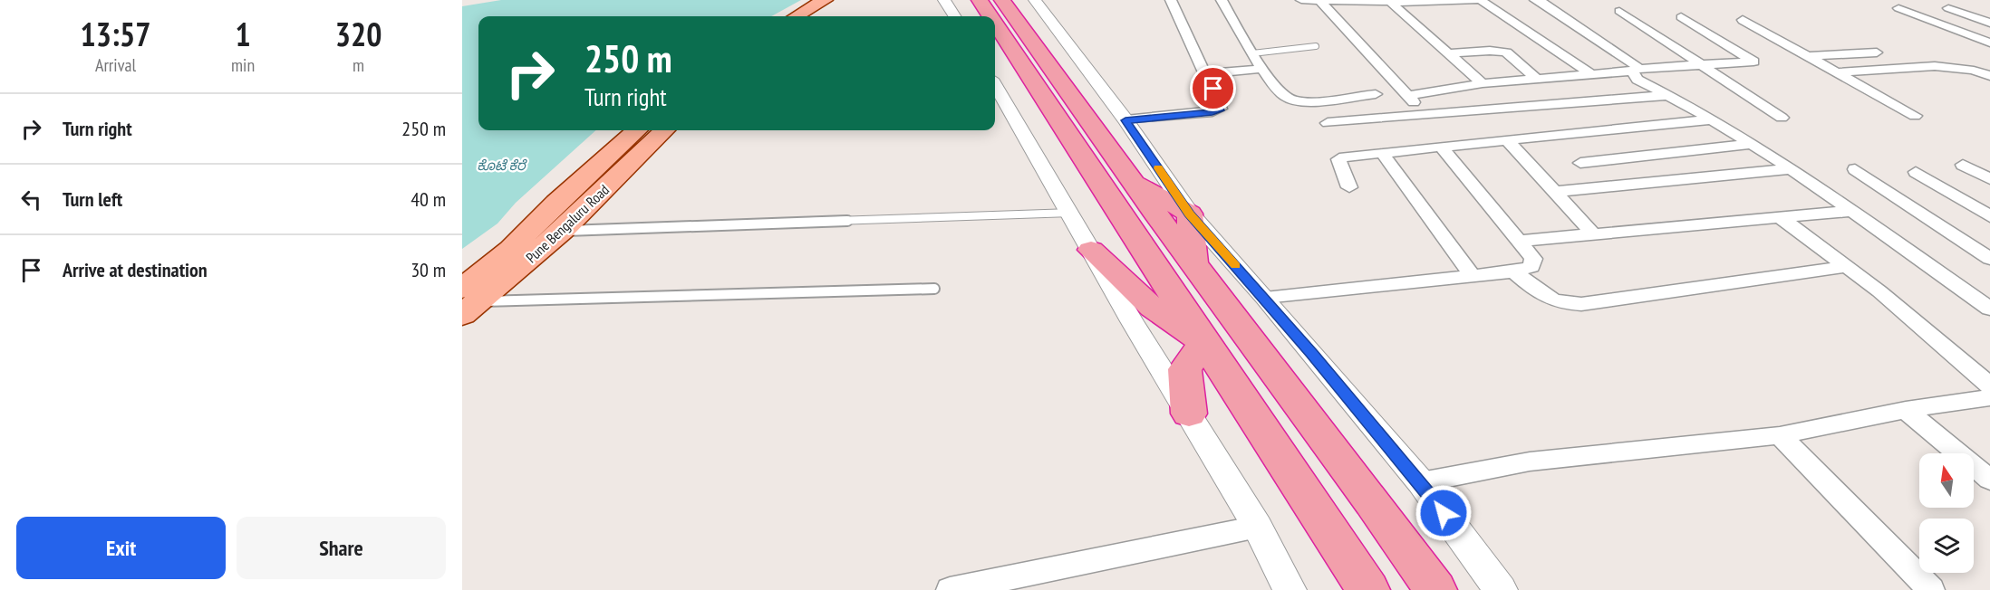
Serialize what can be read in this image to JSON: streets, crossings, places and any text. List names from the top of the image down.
{
  "streets": {
    "main road": ["Pune Bengaluru Road"]
  },
  "water": ["ಕೊಟೆ ಕೆರೆ"],
  "north": "top",
  "page": {
    "eta": [
      "13:57",
      "Arrival",
      "1",
      "min",
      "320",
      "m"
    ],
    "turn": ["250 m", "Turn right"],
    "list": [
      {
        "name": "Turn right",
        "value": "250 m"
      },
      {
        "name": "Turn left",
        "value": "40 m"
      },
      {
        "name": "Arrive at destination",
        "value": "30 m"
      }
    ],
    "buttons": ["Exit", "Share"]
  }
}
